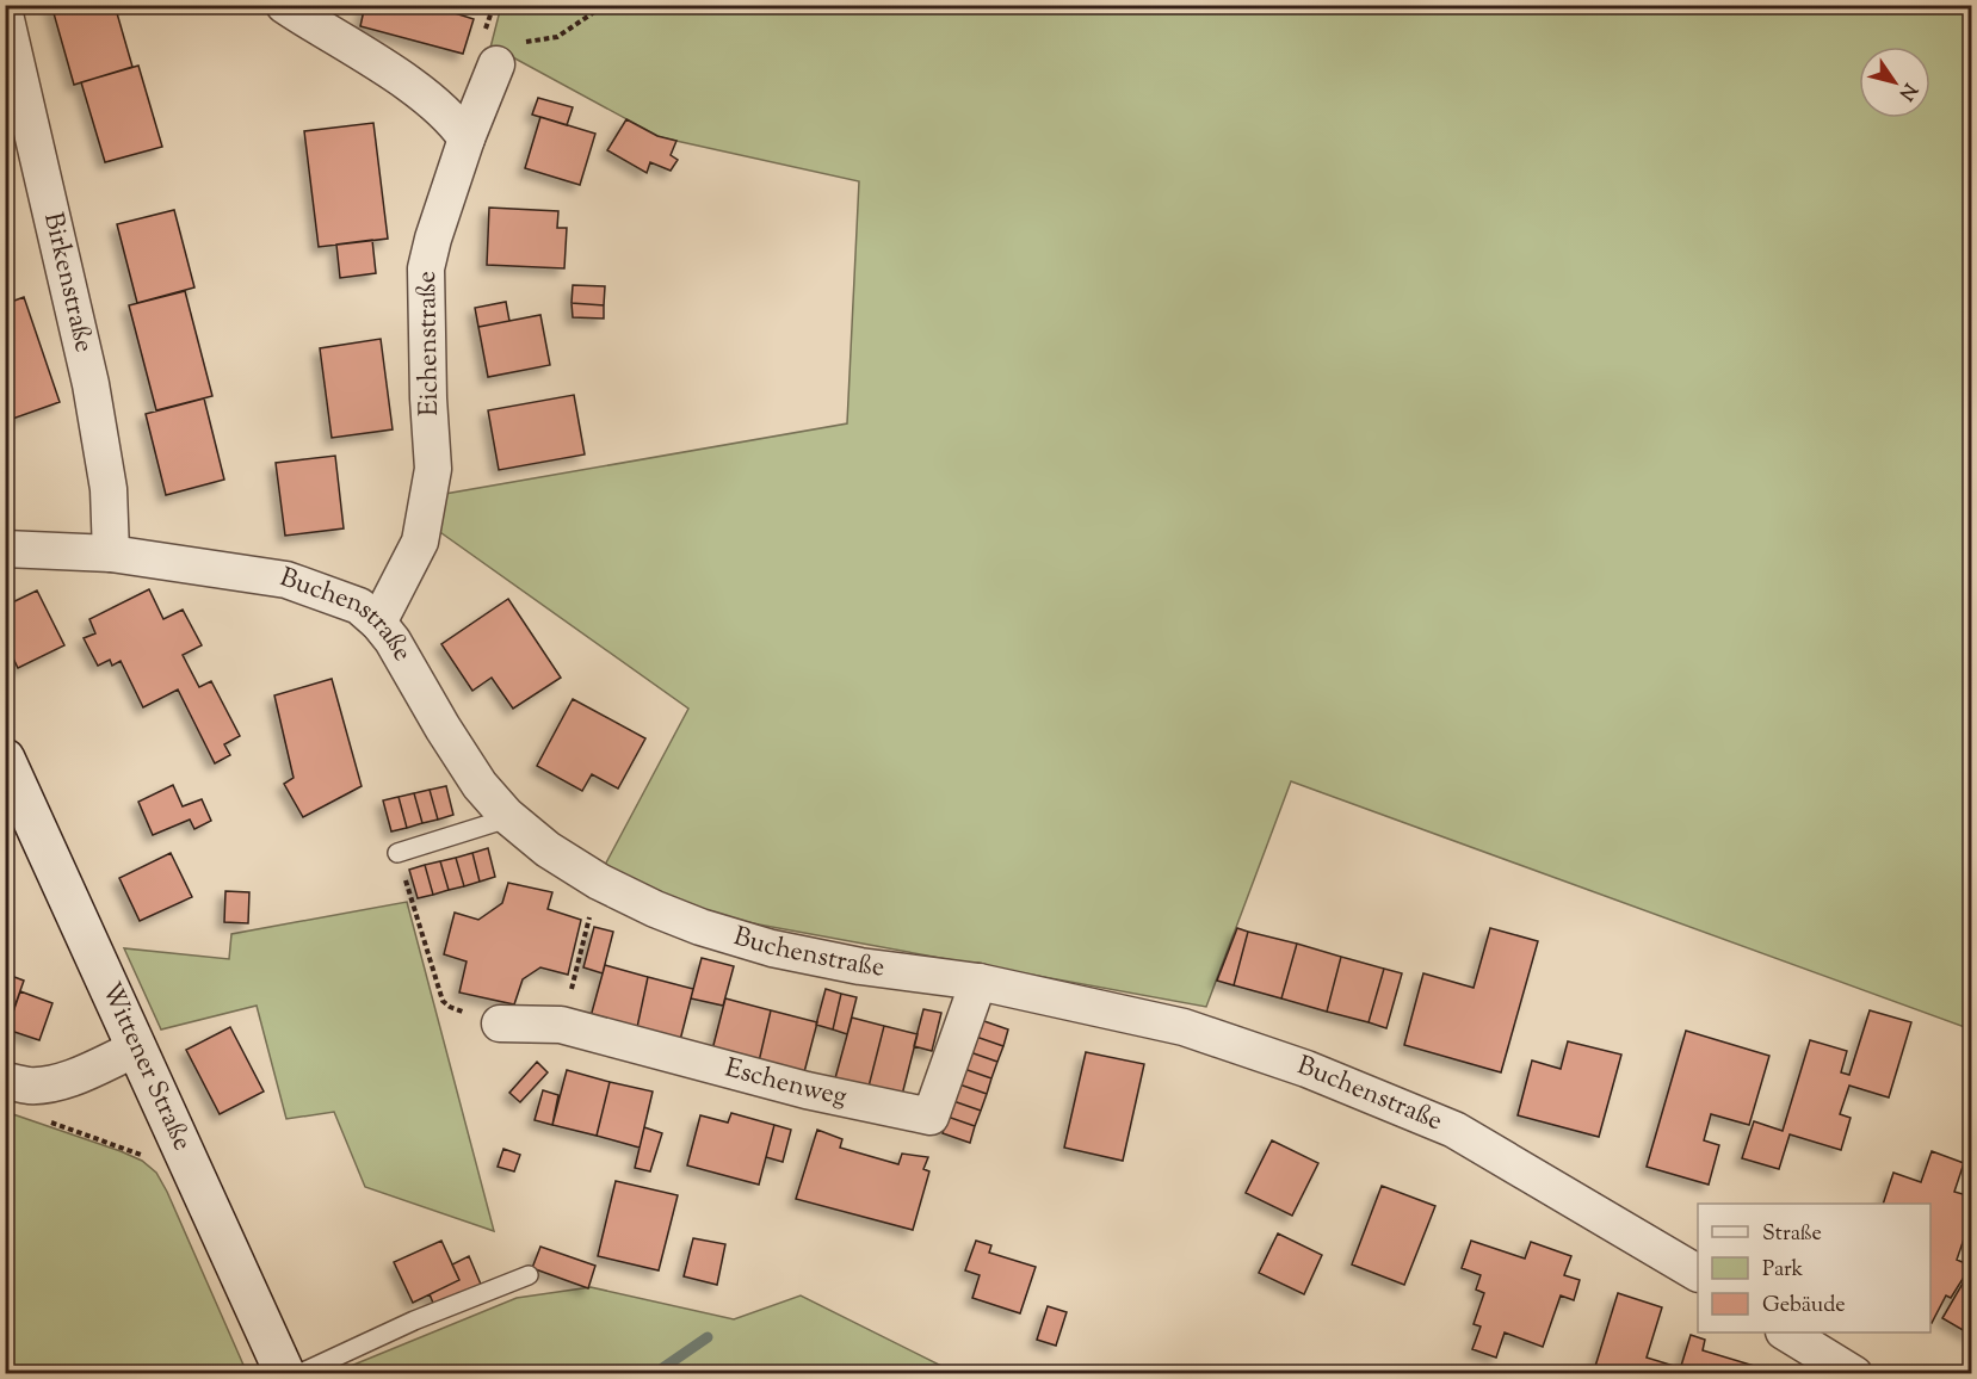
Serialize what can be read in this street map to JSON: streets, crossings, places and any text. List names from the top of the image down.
{
  "streets": {
    "main road": ["Wittener Straße"],
    "street": [
      "Birkenstraße",
      "Eichenstraße",
      "Buchenstraße",
      "Eschenweg"
    ]
  },
  "crossings": [
    ["Birkenstraße", "Buchenstraße"],
    ["Eichenstraße", "Buchenstraße"],
    ["Buchenstraße", "Eschenweg"]
  ],
  "legend": ["Straße", "Park", "Gebäude"],
  "north": "bottom right"
}
